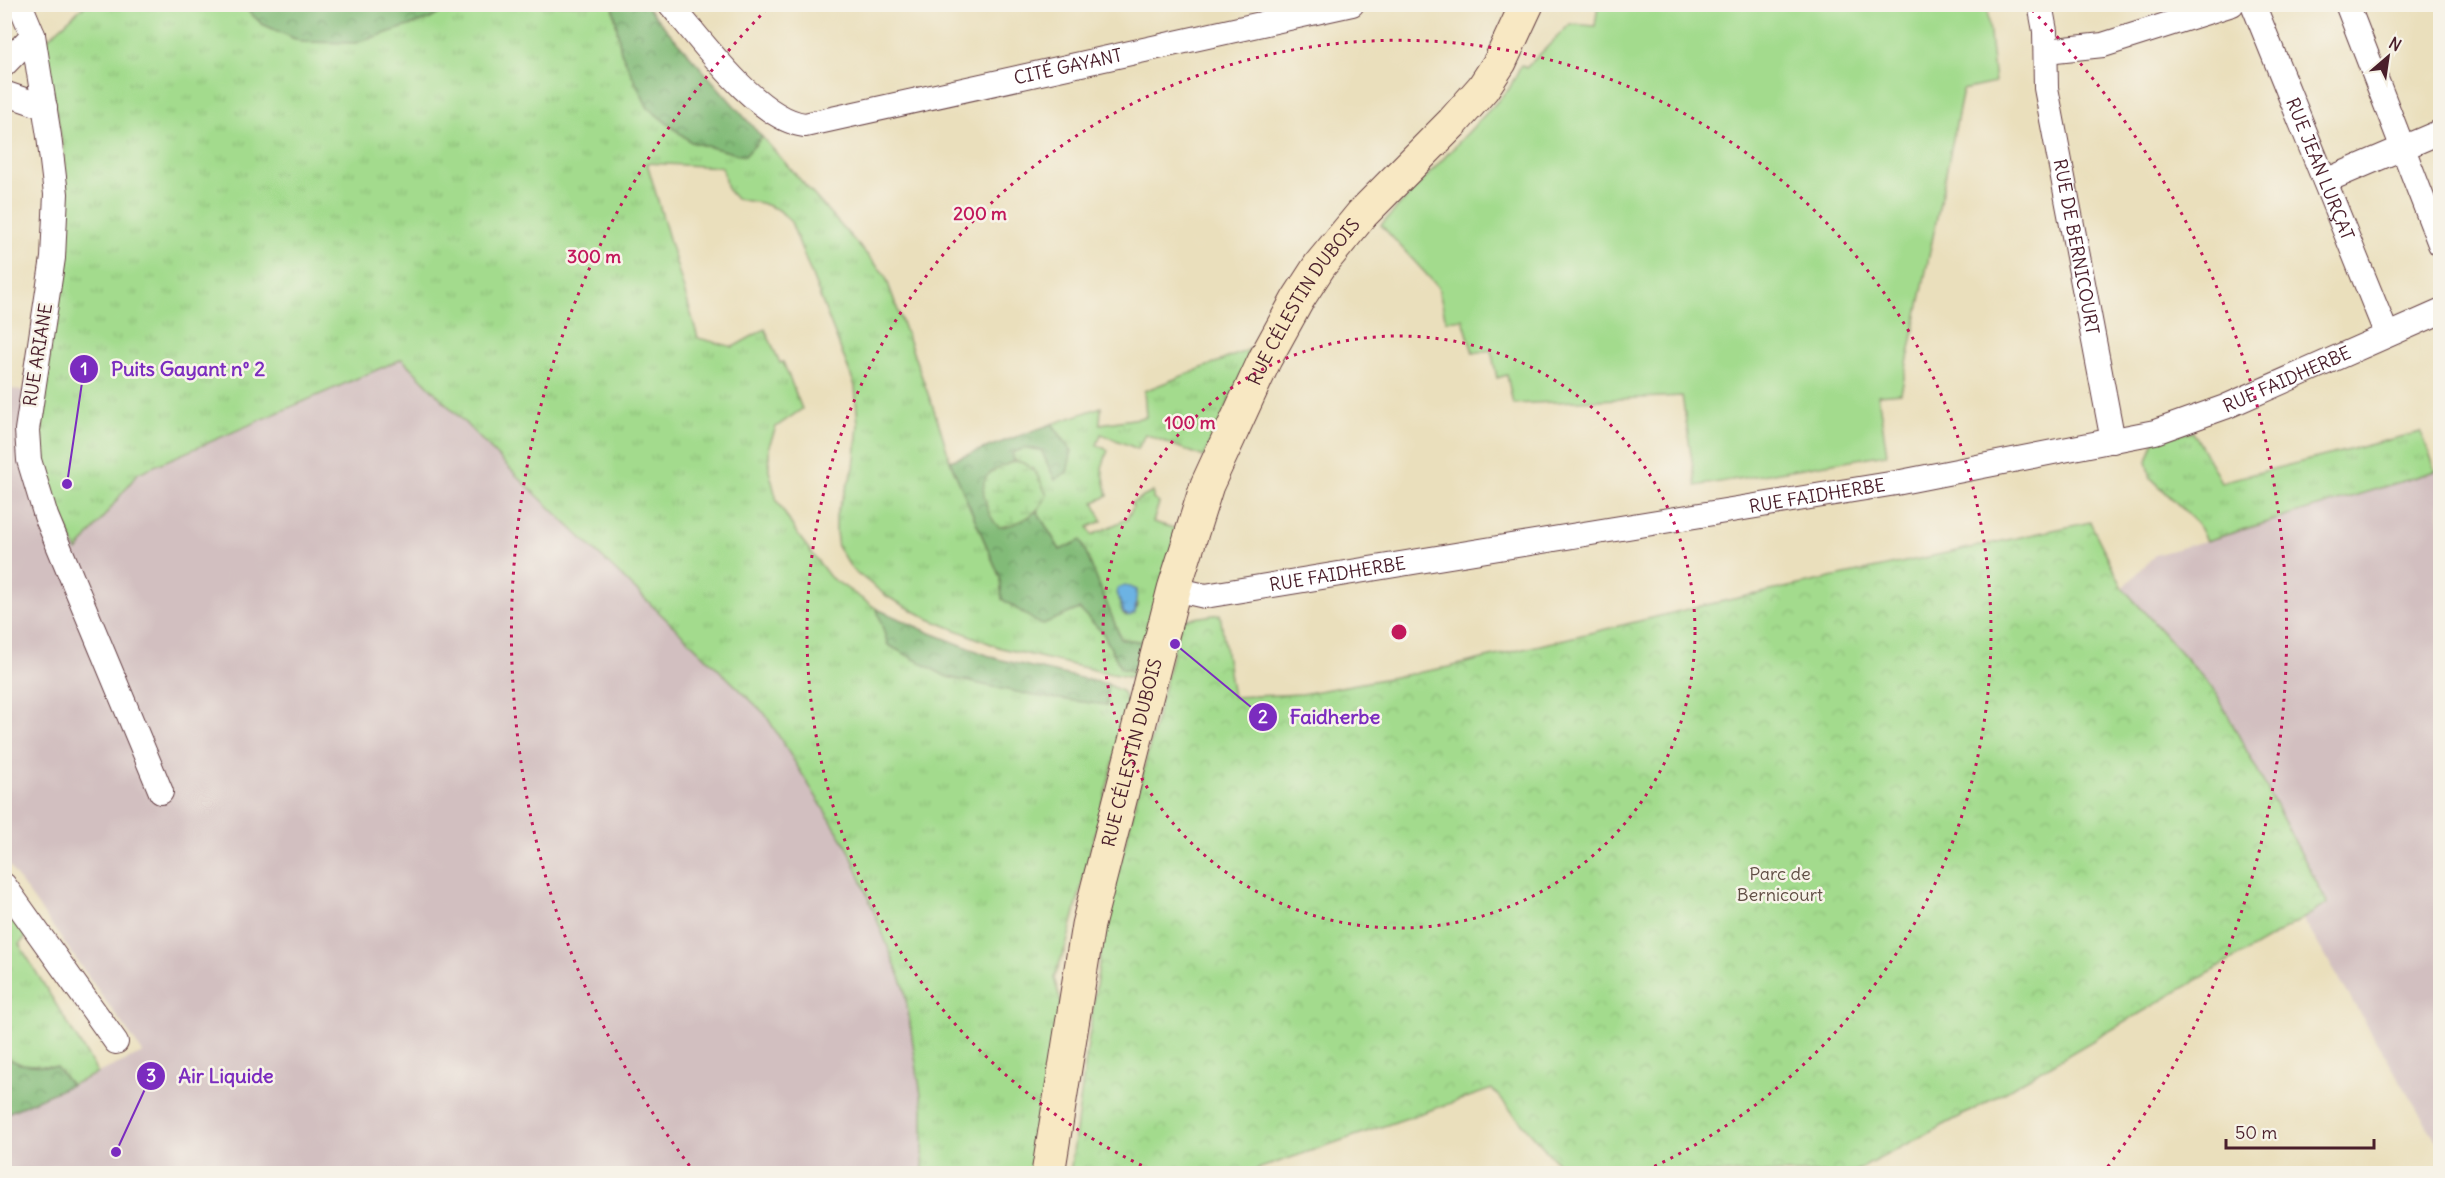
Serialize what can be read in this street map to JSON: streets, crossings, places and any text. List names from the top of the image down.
{
  "streets": {
    "street": [
      "CITÉ GAYANT",
      "RUE JEAN LURÇAT",
      "RUE DE BERNICOURT",
      "RUE CÉLESTIN DUBOIS",
      "RUE ARIANE",
      "RUE FAIDHERBE"
    ]
  },
  "crossings": [
    ["RUE JEAN LURÇAT", "RUE FAIDHERBE"],
    ["RUE DE BERNICOURT", "RUE FAIDHERBE"],
    ["RUE CÉLESTIN DUBOIS", "RUE FAIDHERBE"]
  ],
  "parks": ["Parc de Bernicourt"],
  "places": ["Puits Gayant n° 2", "Faidherbe", "Air Liquide"],
  "scale_bar": "50 m",
  "north": "top right",
  "rings": ["200 m", "300 m", "100 m"]
}
